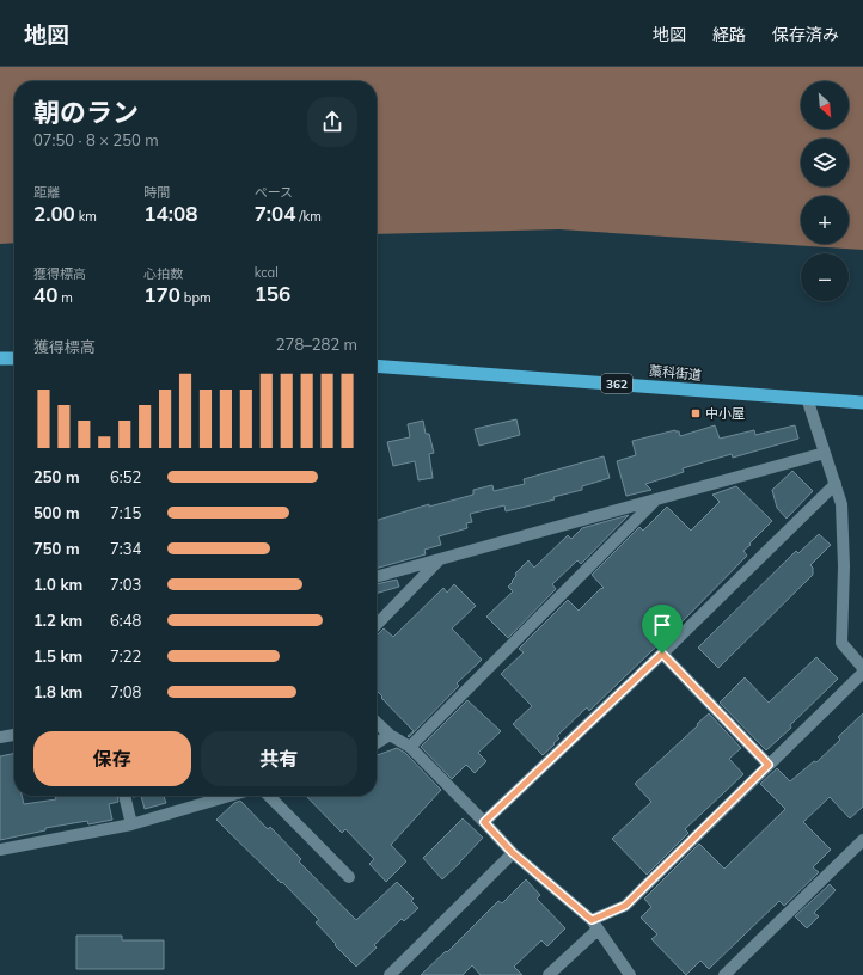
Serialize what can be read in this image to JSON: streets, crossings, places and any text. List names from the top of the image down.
{
  "streets": {
    "highway": ["藁科街道", "362"]
  },
  "places": {
    "transit": ["中小屋"]
  },
  "north": "bottom right",
  "page": {
    "header": "地図",
    "nav": ["地図", "経路", "保存済み"],
    "map_buttons": ["+", "−"],
    "heading": ["朝のラン", "07:50 · 8 × 250 m"],
    "stats": [
      ["距離", "2.00 km"],
      ["時間", "14:08"],
      ["ペース", "7:04 /km"],
      ["獲得標高", "40 m"],
      ["心拍数", "170 bpm"],
      ["kcal", "156"]
    ],
    "chart": ["獲得標高", "278–282 m"],
    "list": [
      {
        "name": "250 m",
        "note": "6:52"
      },
      {
        "name": "500 m",
        "note": "7:15"
      },
      {
        "name": "750 m",
        "note": "7:34"
      },
      {
        "name": "1.0 km",
        "note": "7:03"
      },
      {
        "name": "1.2 km",
        "note": "6:48"
      },
      {
        "name": "1.5 km",
        "note": "7:22"
      },
      {
        "name": "1.8 km",
        "note": "7:08"
      }
    ],
    "buttons": ["保存", "共有"]
  }
}
